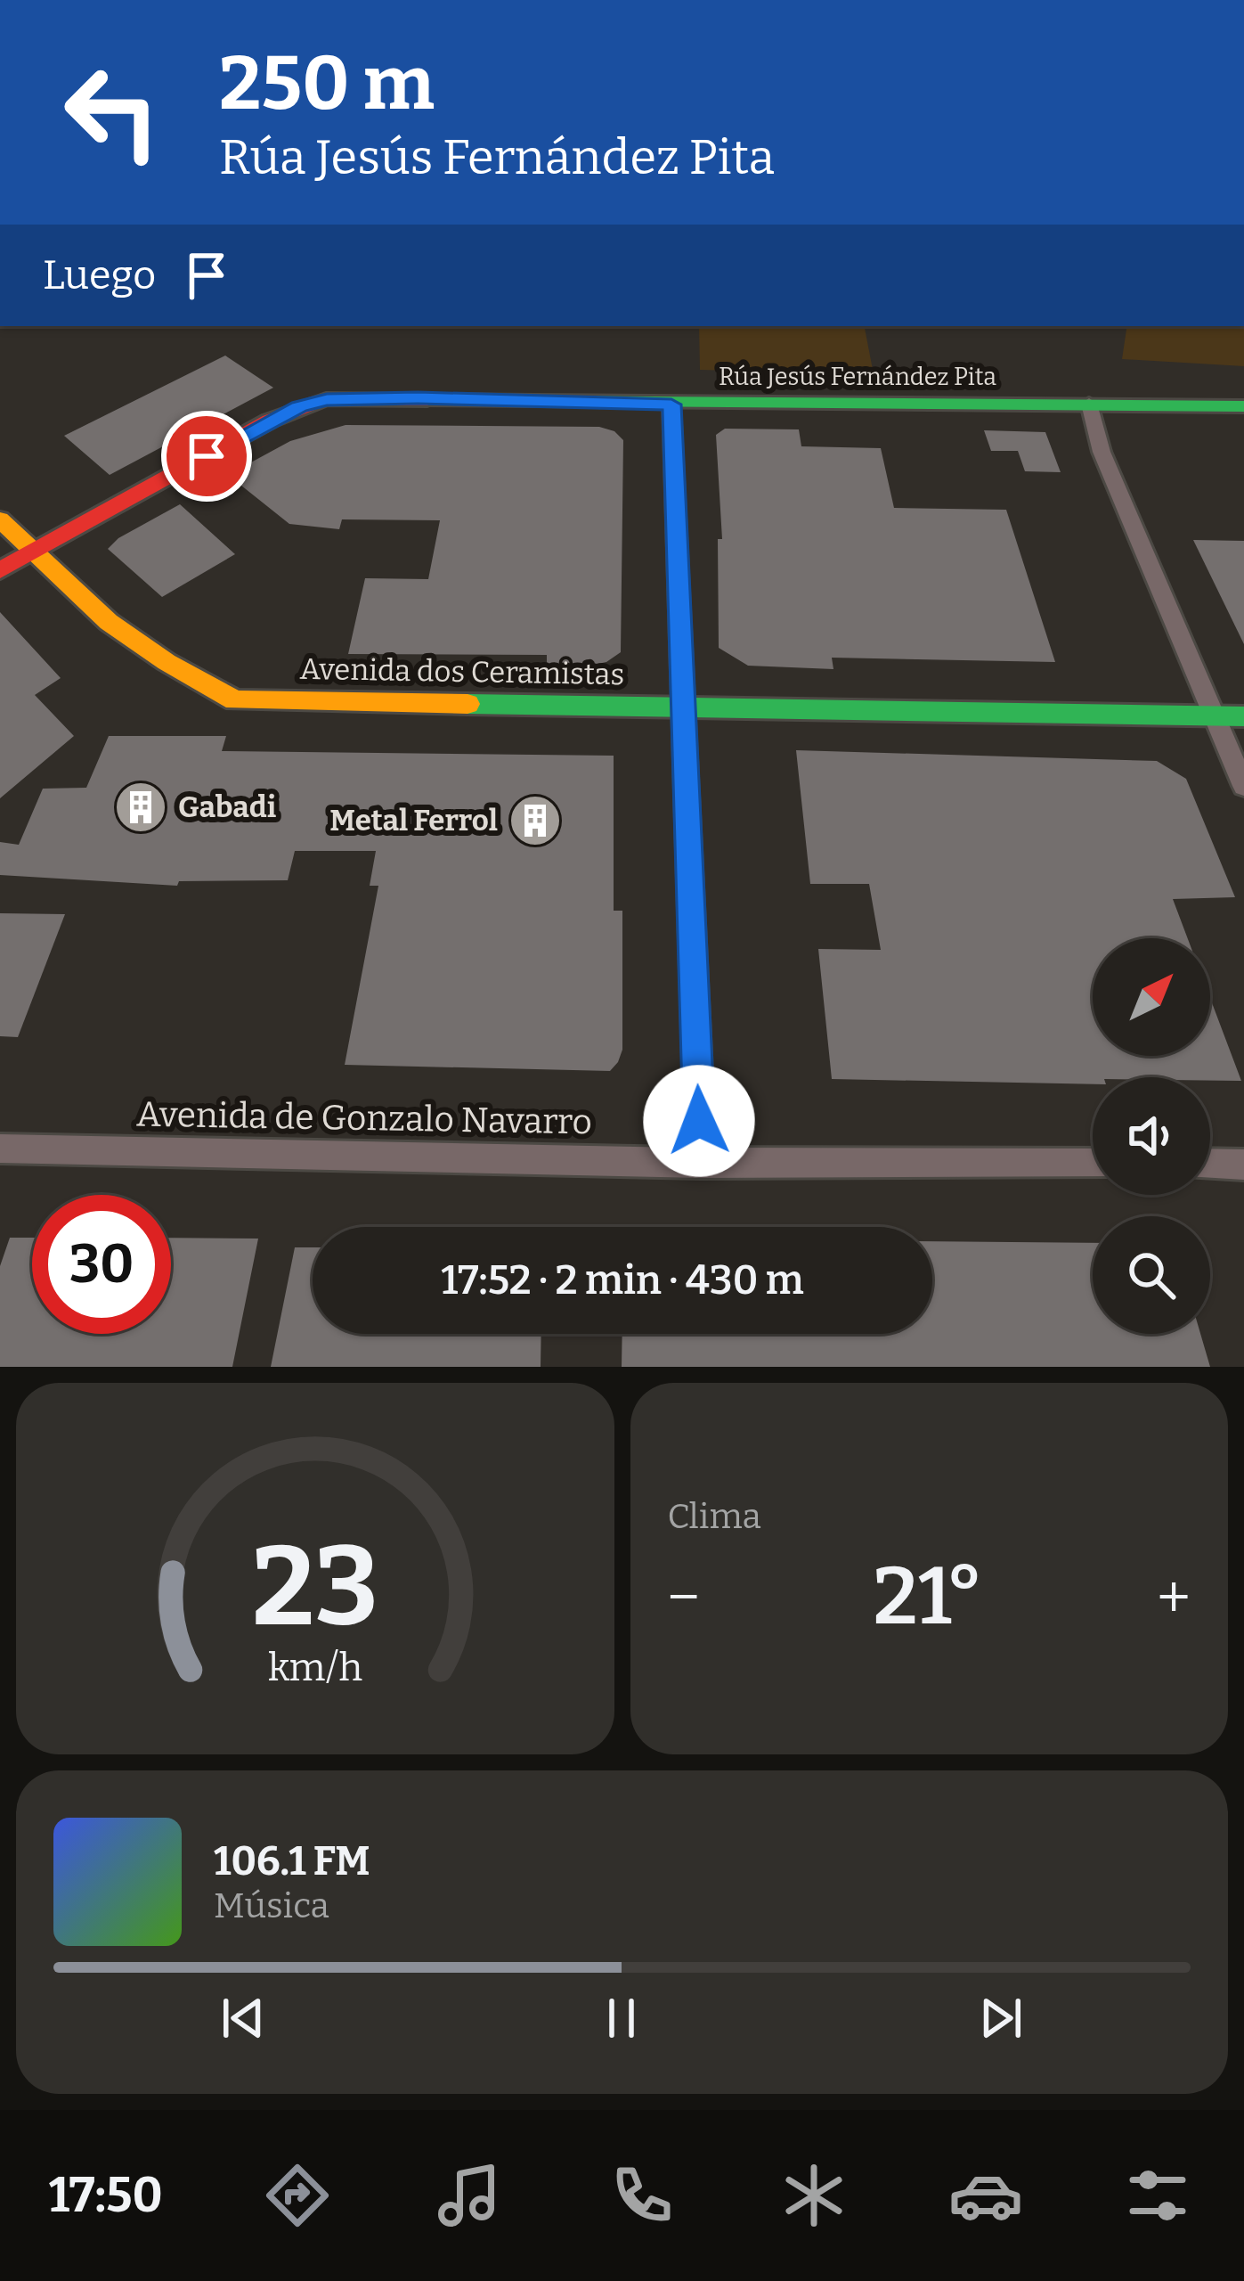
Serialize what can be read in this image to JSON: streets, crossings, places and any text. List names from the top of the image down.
{
  "streets": {
    "street": ["Rúa Jesús Fernández Pita", "Avenida dos Ceramistas", "Avenida de Gonzalo Navarro"]
  },
  "crossings": [
    ["Rúa Jesús Fernández Pita", "Avenida dos Ceramistas"]
  ],
  "places": {
    "building": ["Gabadi", "Metal Ferrol"]
  },
  "north": "top right",
  "page": {
    "turn": ["250 m", "Rúa Jesús Fernández Pita"],
    "then": "Luego",
    "limit": "30",
    "trip": "17:52 · 2 min · 430 m",
    "tile": "Clima",
    "heat": ["−", "21°", "+"],
    "song": ["106.1 FM", "Música"],
    "tabs": "17:50",
    "gauge": ["23", "km/h"]
  }
}
